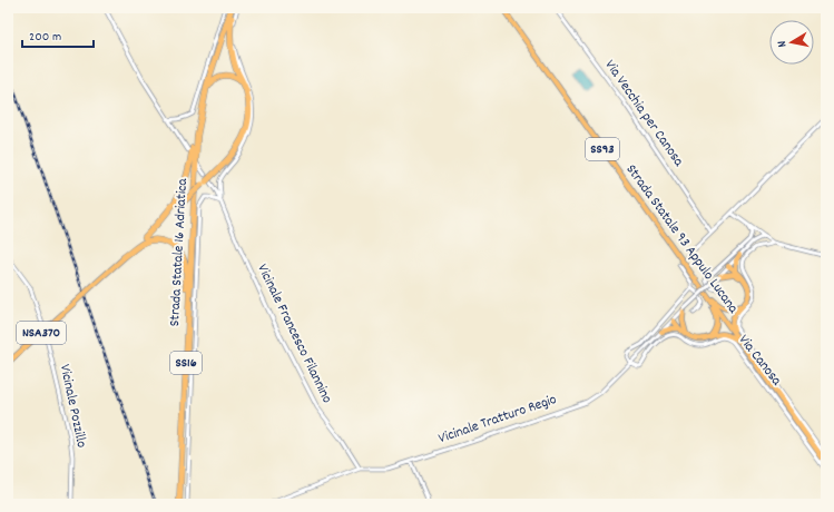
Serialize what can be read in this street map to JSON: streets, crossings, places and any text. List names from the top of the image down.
{
  "streets": {
    "highway": ["Strada Statale 16 Adriatica", "SS16"],
    "main road": ["SS93", "Strada Statale 93 Appulo Lucana", "NSA370"],
    "street": [
      "Via Vecchia per Canosa",
      "Vicinale Francesco Filannino",
      "Via Canosa",
      "Vicinale Pozzillo",
      "Vicinale Tratturo Regio"
    ]
  },
  "crossings": [
    ["Strada Statale 16 Adriatica", "SS16"],
    ["NSA370", "SS16"],
    ["Vicinale Francesco Filannino", "Vicinale Tratturo Regio"],
    ["Via Canosa", "Vicinale Tratturo Regio"]
  ],
  "scale_bar": "200 m",
  "north": "left"
}
